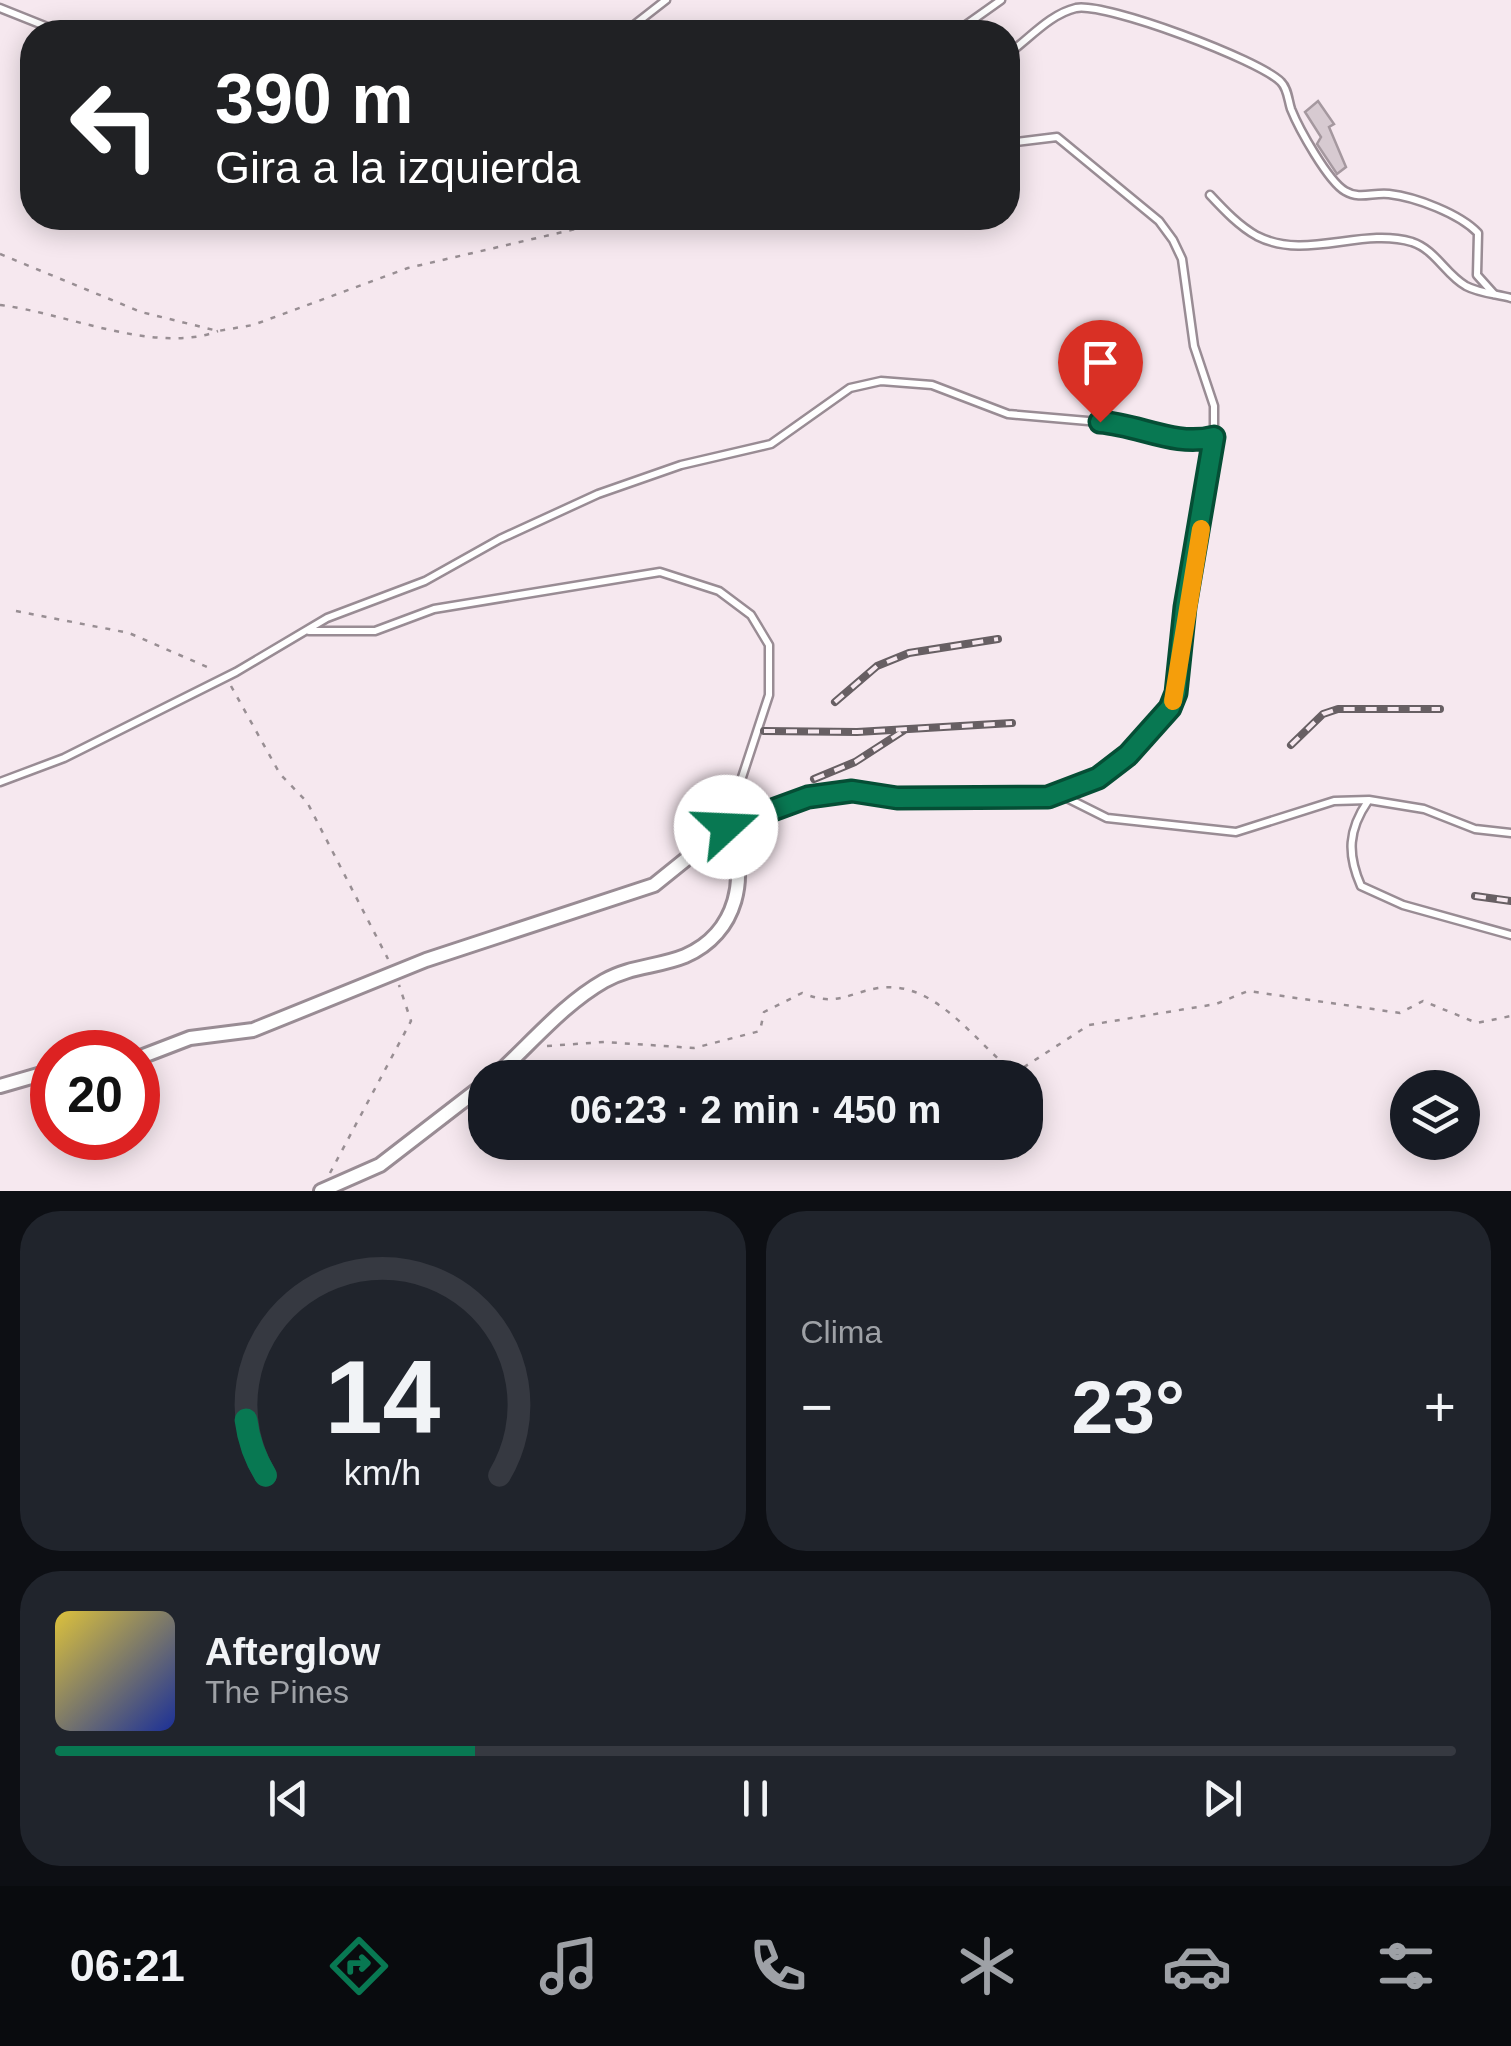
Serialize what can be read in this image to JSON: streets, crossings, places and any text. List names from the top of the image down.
{
  "page": {
    "turn": ["390 m", "Gira a la izquierda"],
    "limit": "20",
    "trip": "06:23 · 2 min · 450 m",
    "tile": "Clima",
    "heat": ["−", "23°", "+"],
    "song": ["Afterglow", "The Pines"],
    "tabs": "06:21",
    "gauge": ["14", "km/h"]
  }
}
